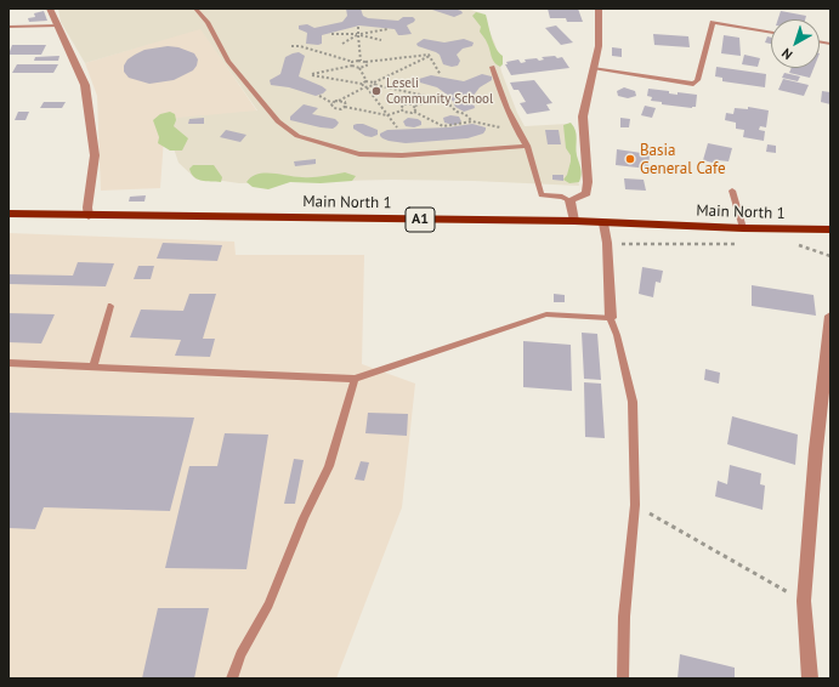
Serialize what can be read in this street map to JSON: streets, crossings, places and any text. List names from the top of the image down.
{
  "streets": {
    "main road": ["Main North 1", "A1"]
  },
  "places": ["Leseli Community School", "Basia General Cafe"],
  "north": "bottom left"
}
